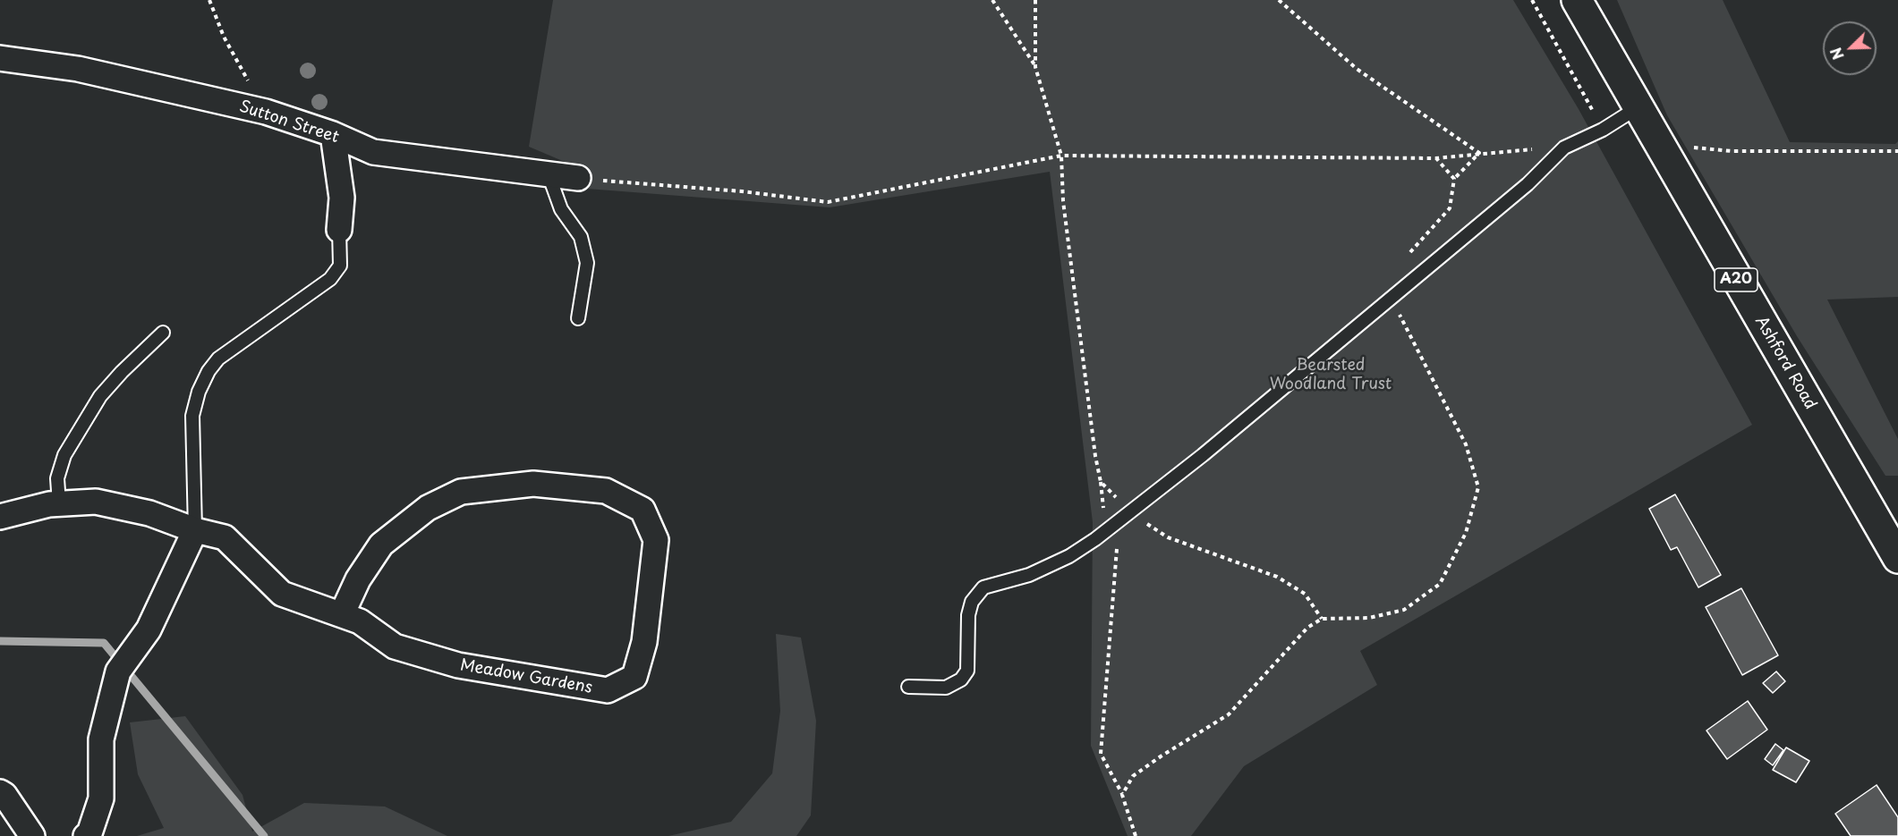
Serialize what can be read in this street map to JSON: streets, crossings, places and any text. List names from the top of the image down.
{
  "streets": {
    "main road": ["A20", "Ashford Road"],
    "street": ["Sutton Street", "Meadow Gardens"]
  },
  "parks": ["Bearsted Woodland Trust"],
  "north": "bottom left"
}
